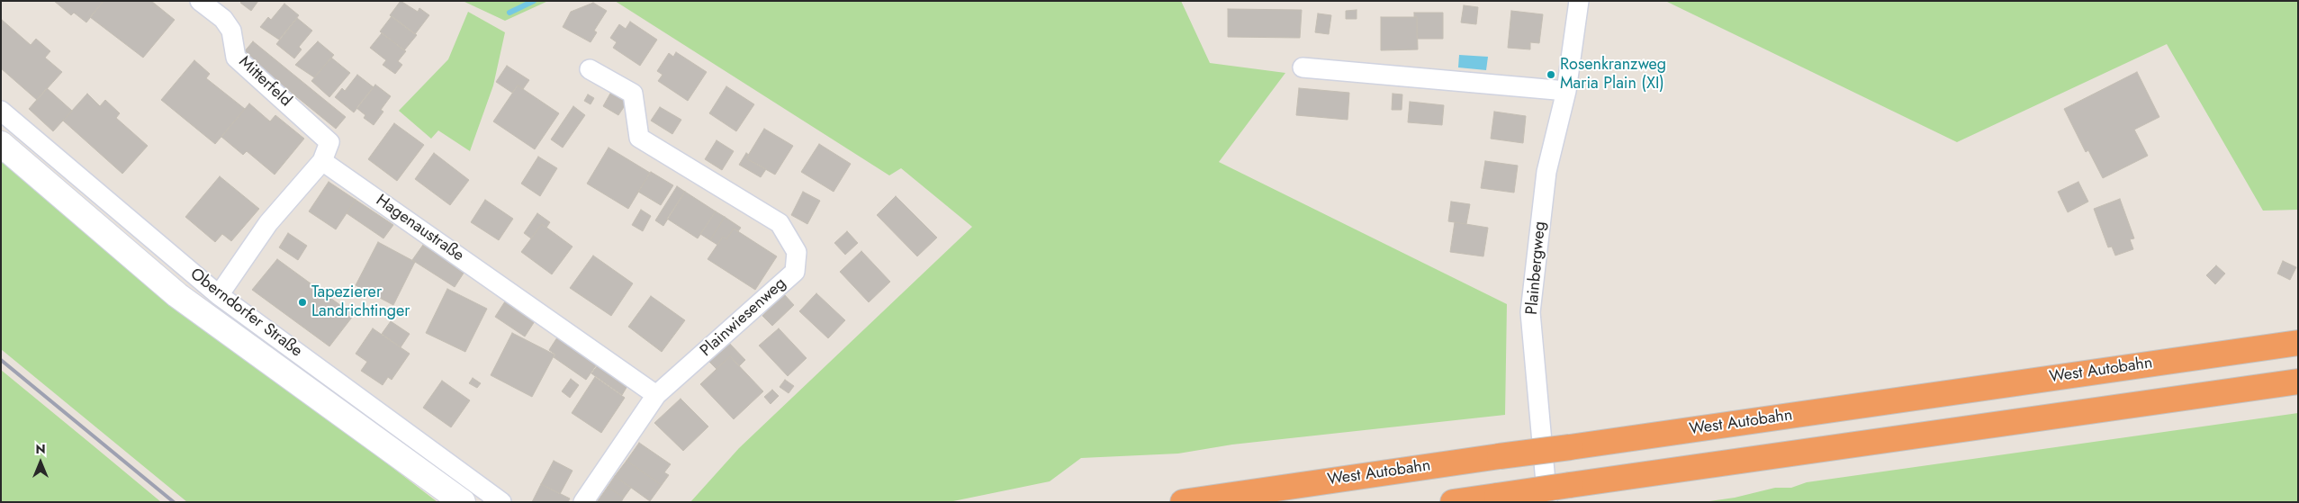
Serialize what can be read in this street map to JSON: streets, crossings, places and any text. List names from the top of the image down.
{
  "streets": {
    "highway": ["West Autobahn"],
    "main road": ["Oberndorfer Straße"],
    "street": [
      "Mitterfeld",
      "Hagenaustraße",
      "Plainbergweg",
      "Plainwiesenweg"
    ]
  },
  "crossings": [
    ["Mitterfeld", "Hagenaustraße"],
    ["Hagenaustraße", "Plainwiesenweg"]
  ],
  "places": ["Rosenkranzweg Maria Plain (XI)", "Tapezierer Landrichtinger"],
  "north": "top"
}
